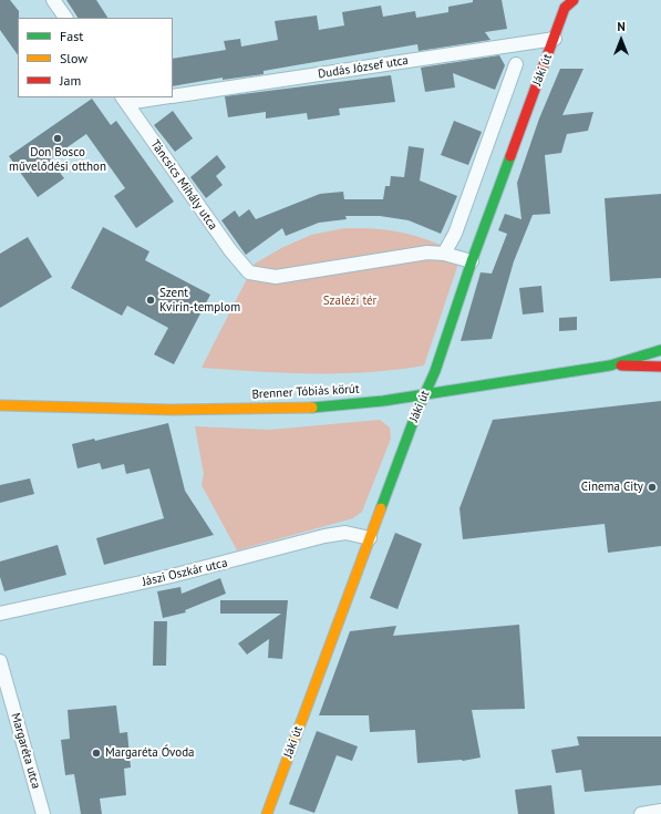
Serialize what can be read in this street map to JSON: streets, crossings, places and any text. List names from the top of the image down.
{
  "streets": {
    "street": [
      "Dudás József utca",
      "Jáki út",
      "Táncsics Mihály utca",
      "Brenner Tóbiás körút",
      "Jászi Oszkár utca",
      "Margaréta utca"
    ]
  },
  "crossings": [
    ["Dudás József utca", "Jáki út"],
    ["Dudás József utca", "Táncsics Mihály utca"],
    ["Jáki út", "Brenner Tóbiás körút"],
    ["Jáki út", "Jászi Oszkár utca"]
  ],
  "parks": ["Szalézi tér"],
  "places": [
    "Don Bosco művelődési otthon",
    "Szent Kvirin-templom",
    "Cinema City",
    "Margaréta Óvoda"
  ],
  "legend": ["Fast", "Slow", "Jam"],
  "north": "top"
}
